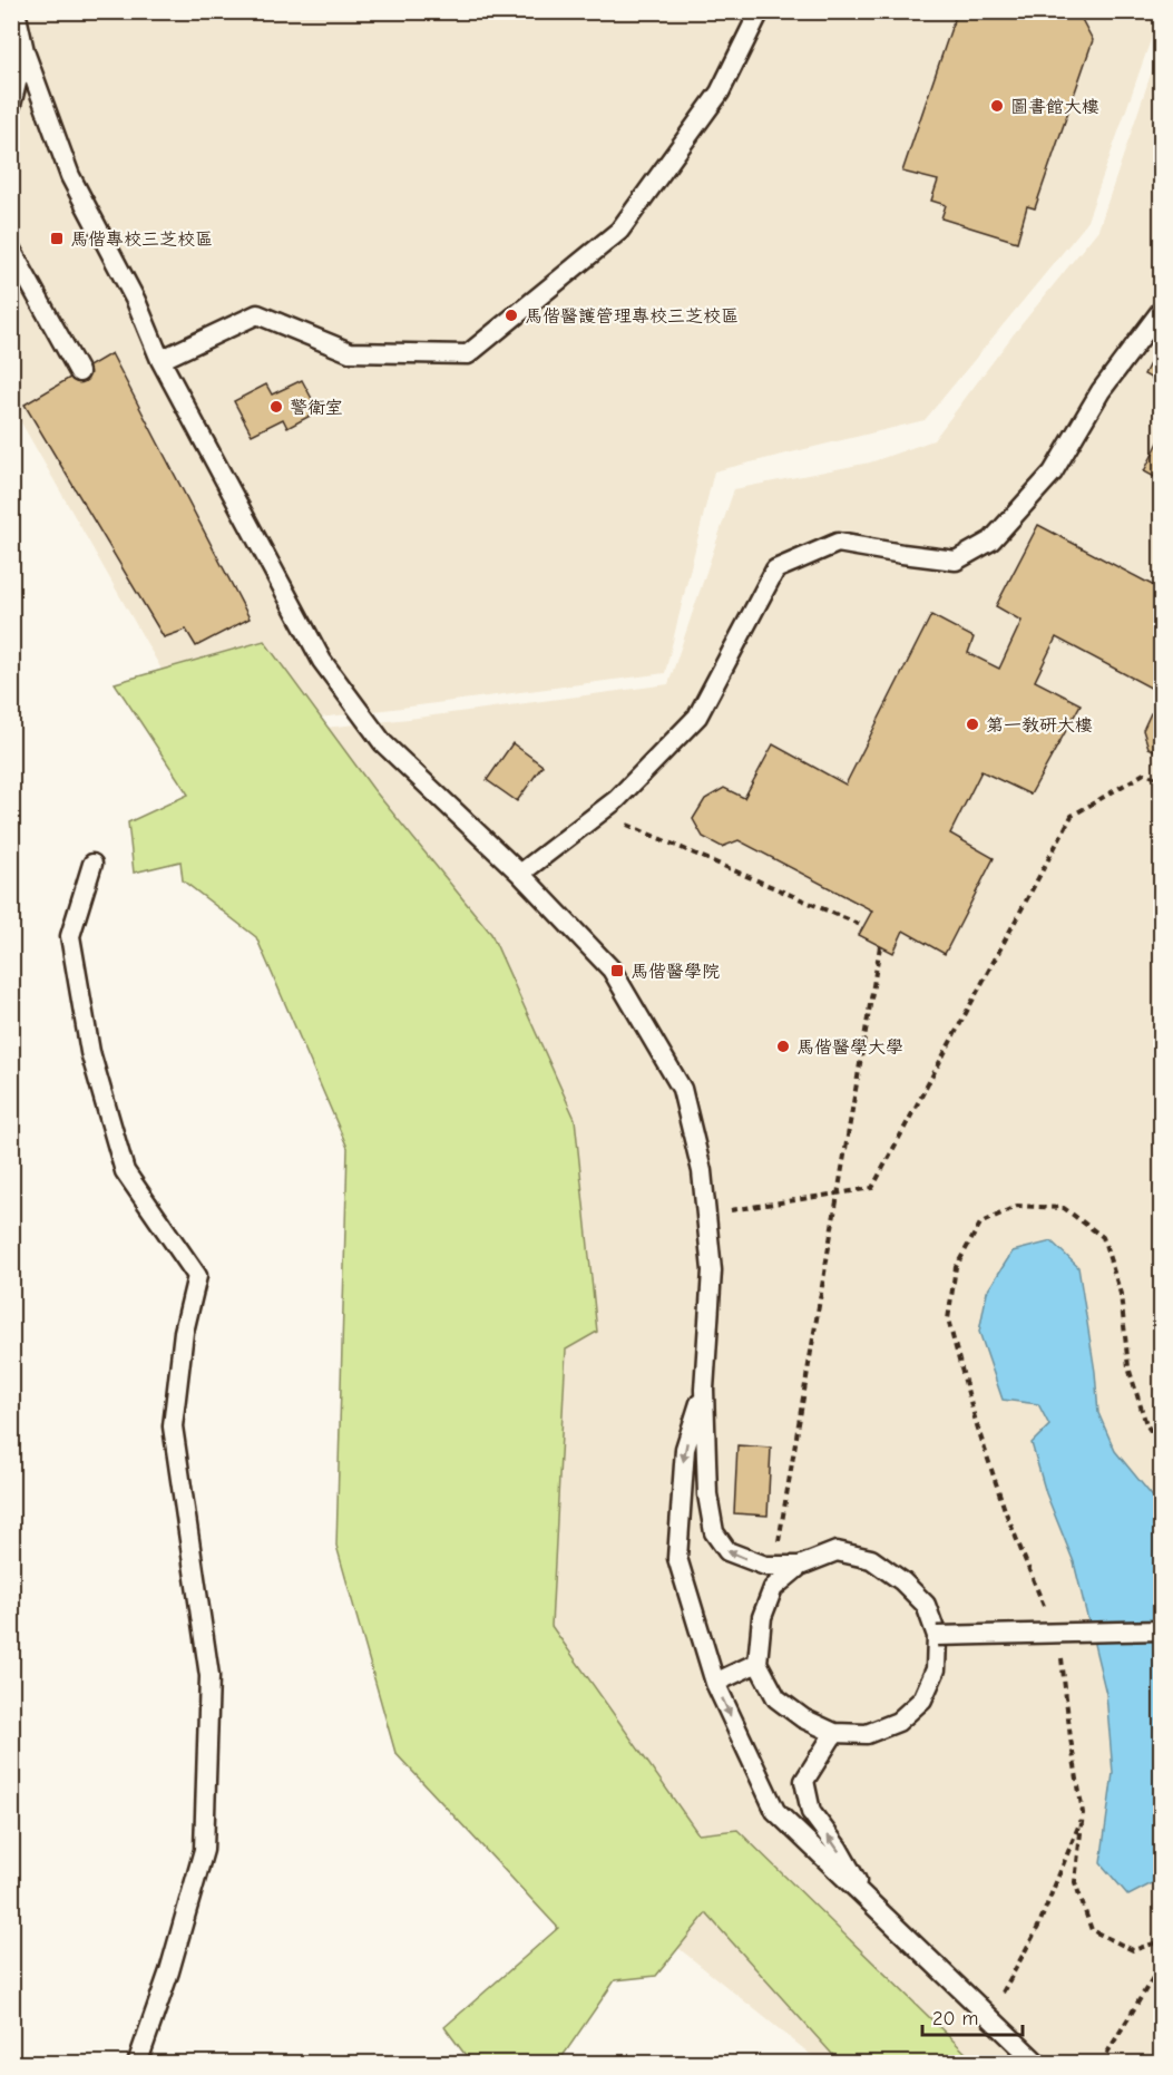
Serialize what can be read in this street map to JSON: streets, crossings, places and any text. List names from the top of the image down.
{
  "places": {
    "other": [
      "圖書館大樓",
      "馬偕醫護管理專校三芝校區",
      "警衛室",
      "第一教研大樓",
      "馬偕醫學大學"
    ],
    "transit": ["馬偕專校三芝校區", "馬偕醫學院"]
  },
  "scale_bar": "20 m"
}
